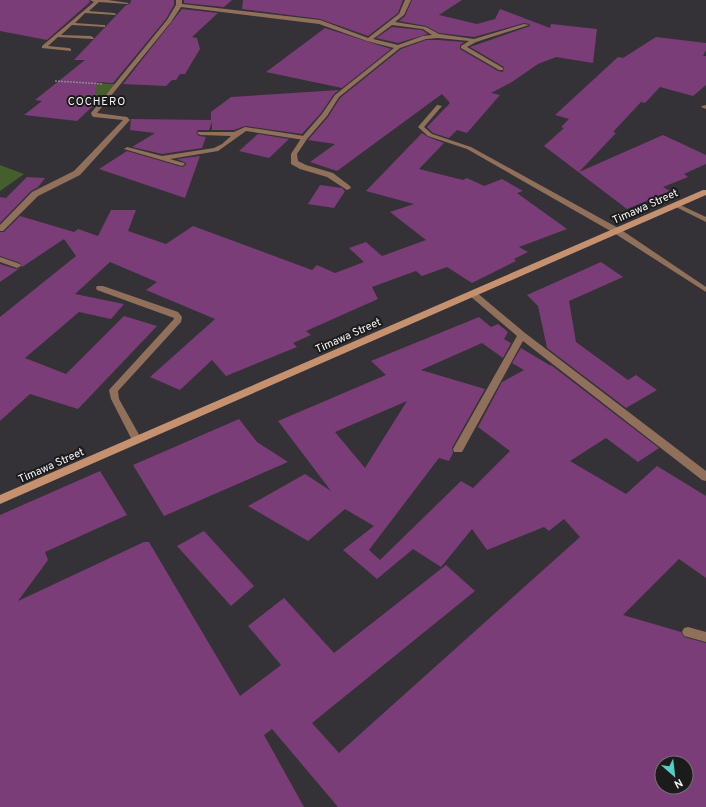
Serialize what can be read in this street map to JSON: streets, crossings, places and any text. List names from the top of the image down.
{
  "streets": {
    "street": ["Timawa Street"]
  },
  "districts": ["COCHERO"],
  "north": "bottom right"
}
